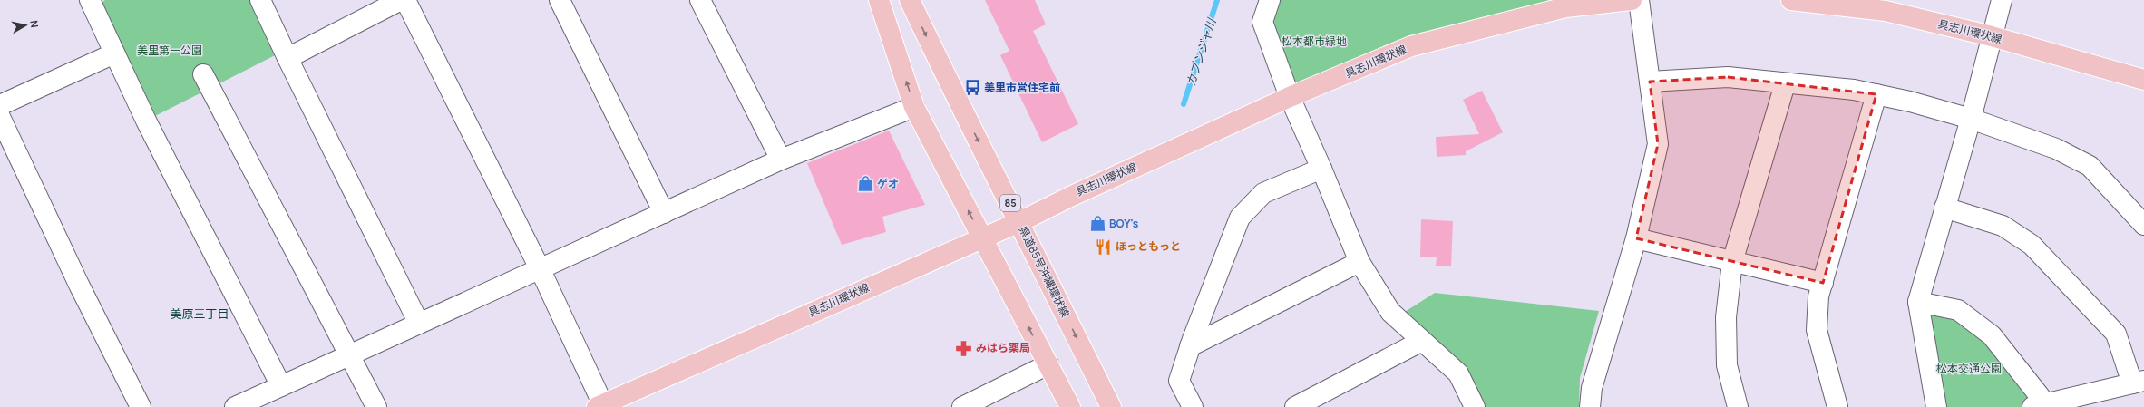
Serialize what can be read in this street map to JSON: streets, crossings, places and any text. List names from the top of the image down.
{
  "streets": {
    "main road": ["具志川環状線", "85", "県道85号沖縄環状線"]
  },
  "crossings": [
    ["具志川環状線", "県道85号沖縄環状線"]
  ],
  "districts": ["美原三丁目"],
  "water": ["カブンジャ川"],
  "parks": ["松本都市緑地", "美里第一公園", "松本交通公園"],
  "places": {
    "bus stop": ["美里市営住宅前"],
    "shop": ["ゲオ", "BOY's"],
    "restaurant": ["ほっともっと"],
    "pharmacy": ["みはら薬局"]
  },
  "north": "right"
}
